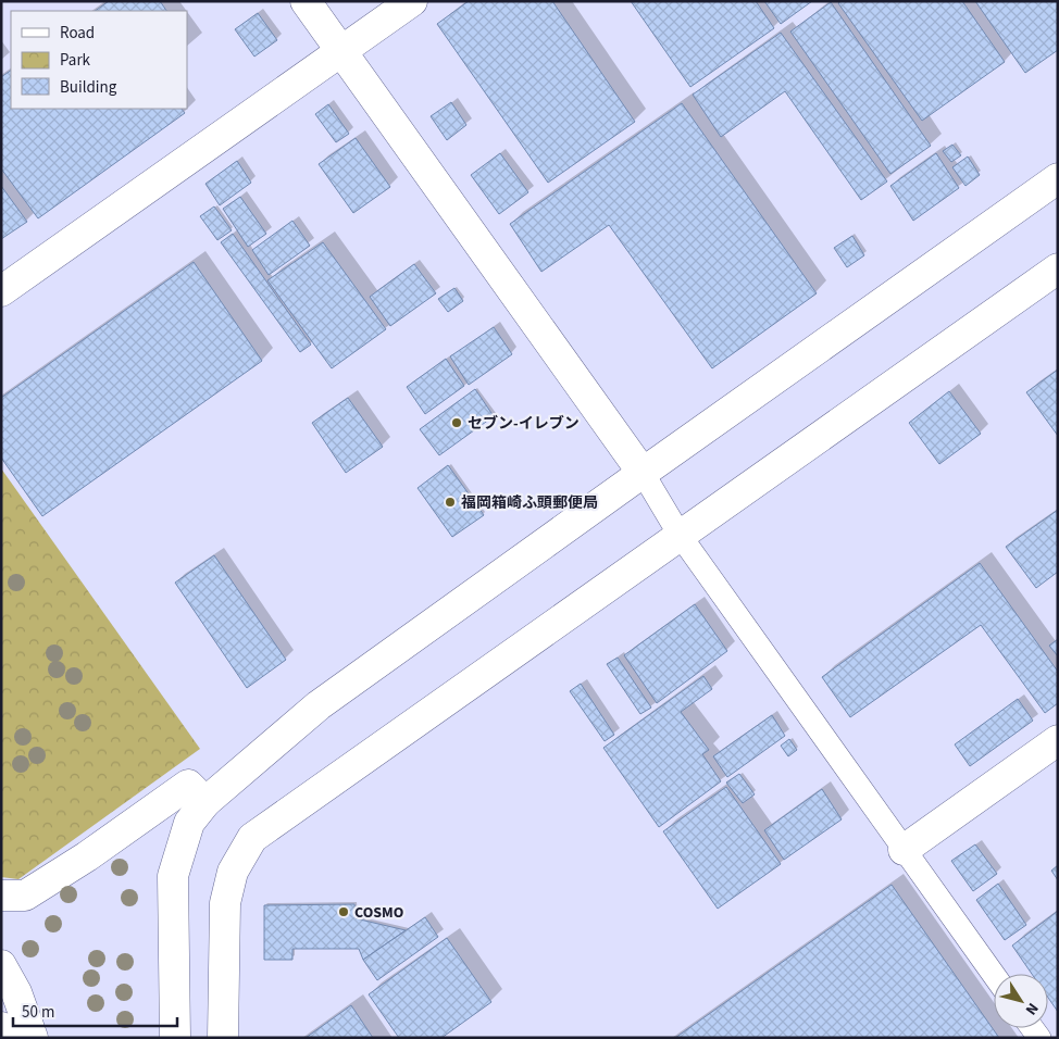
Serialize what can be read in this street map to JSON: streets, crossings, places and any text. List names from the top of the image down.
{
  "places": ["セブン-イレブン", "福岡箱崎ふ頭郵便局", "COSMO"],
  "legend": ["Road", "Park", "Building"],
  "scale_bar": "50 m",
  "north": "bottom right"
}
